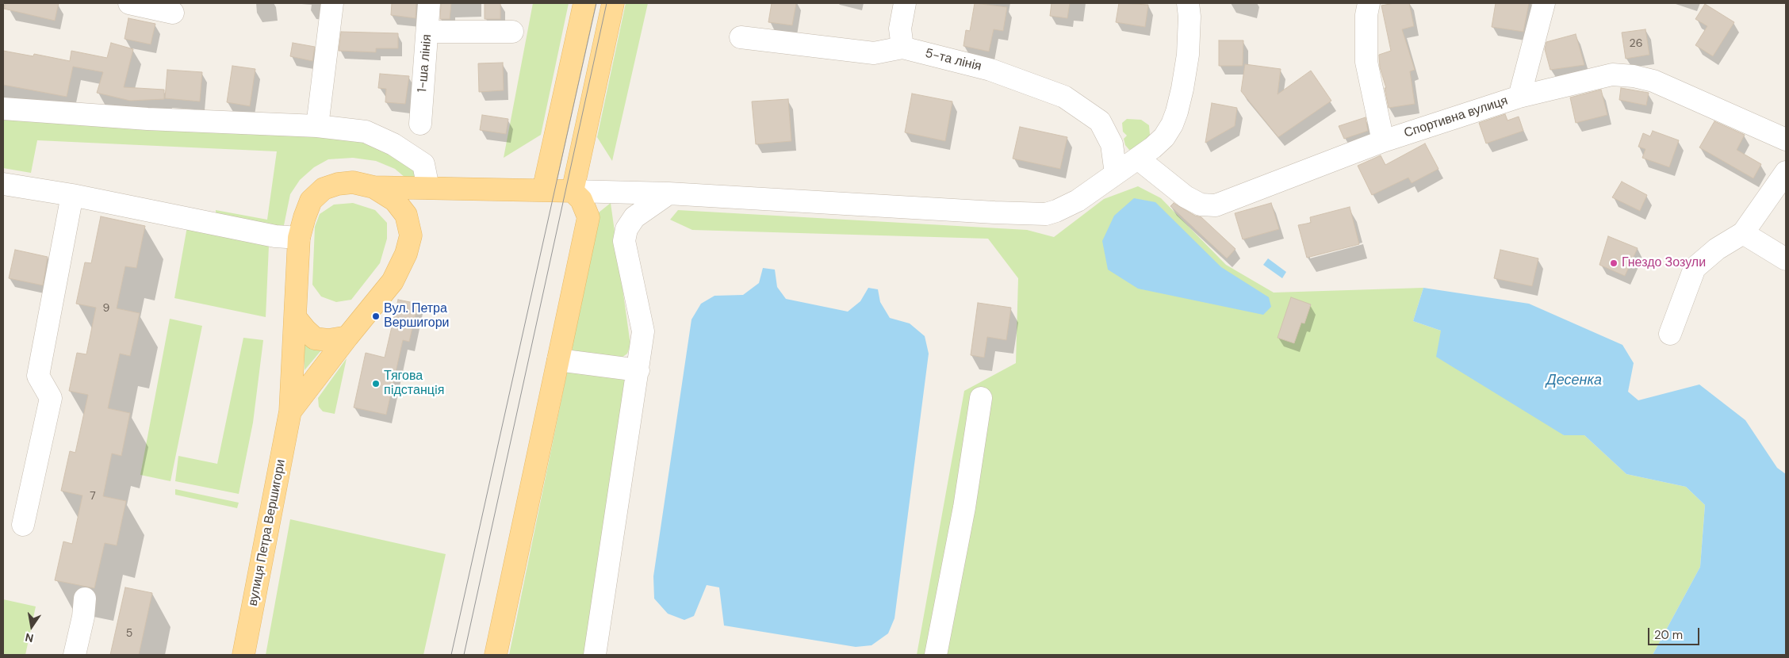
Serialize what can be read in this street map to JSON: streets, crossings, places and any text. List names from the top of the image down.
{
  "streets": {
    "main road": ["вулиця Петра Вершигори"],
    "street": ["5-та лінія", "1-ша лінія", "Спортивна вулиця"]
  },
  "water": ["Десенка"],
  "places": ["Гнездо Зозули", "Вул. Петра Вершигори", "Тягова пiдстанцiя"],
  "house_numbers": [
    "26",
    "9",
    "7",
    "5"
  ],
  "scale_bar": "20 m",
  "north": "bottom"
}
